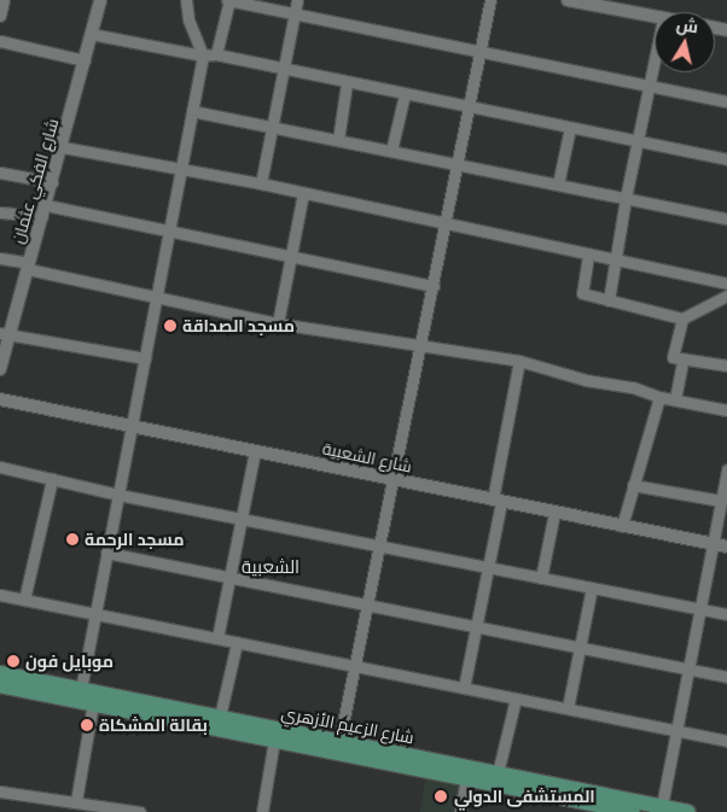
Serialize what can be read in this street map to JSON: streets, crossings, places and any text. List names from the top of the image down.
{
  "streets": {
    "main road": ["شارع الزعيم الأزهري"],
    "street": ["شارع الفكي عثمان", "شارع الشعبية"]
  },
  "districts": ["الشعبية"],
  "places": [
    "مسجد الصداقة",
    "مسجد الرحمة",
    "موبايل فون",
    "بقالة المشكاة",
    "المستشفى الدولي"
  ],
  "north": "top"
}
